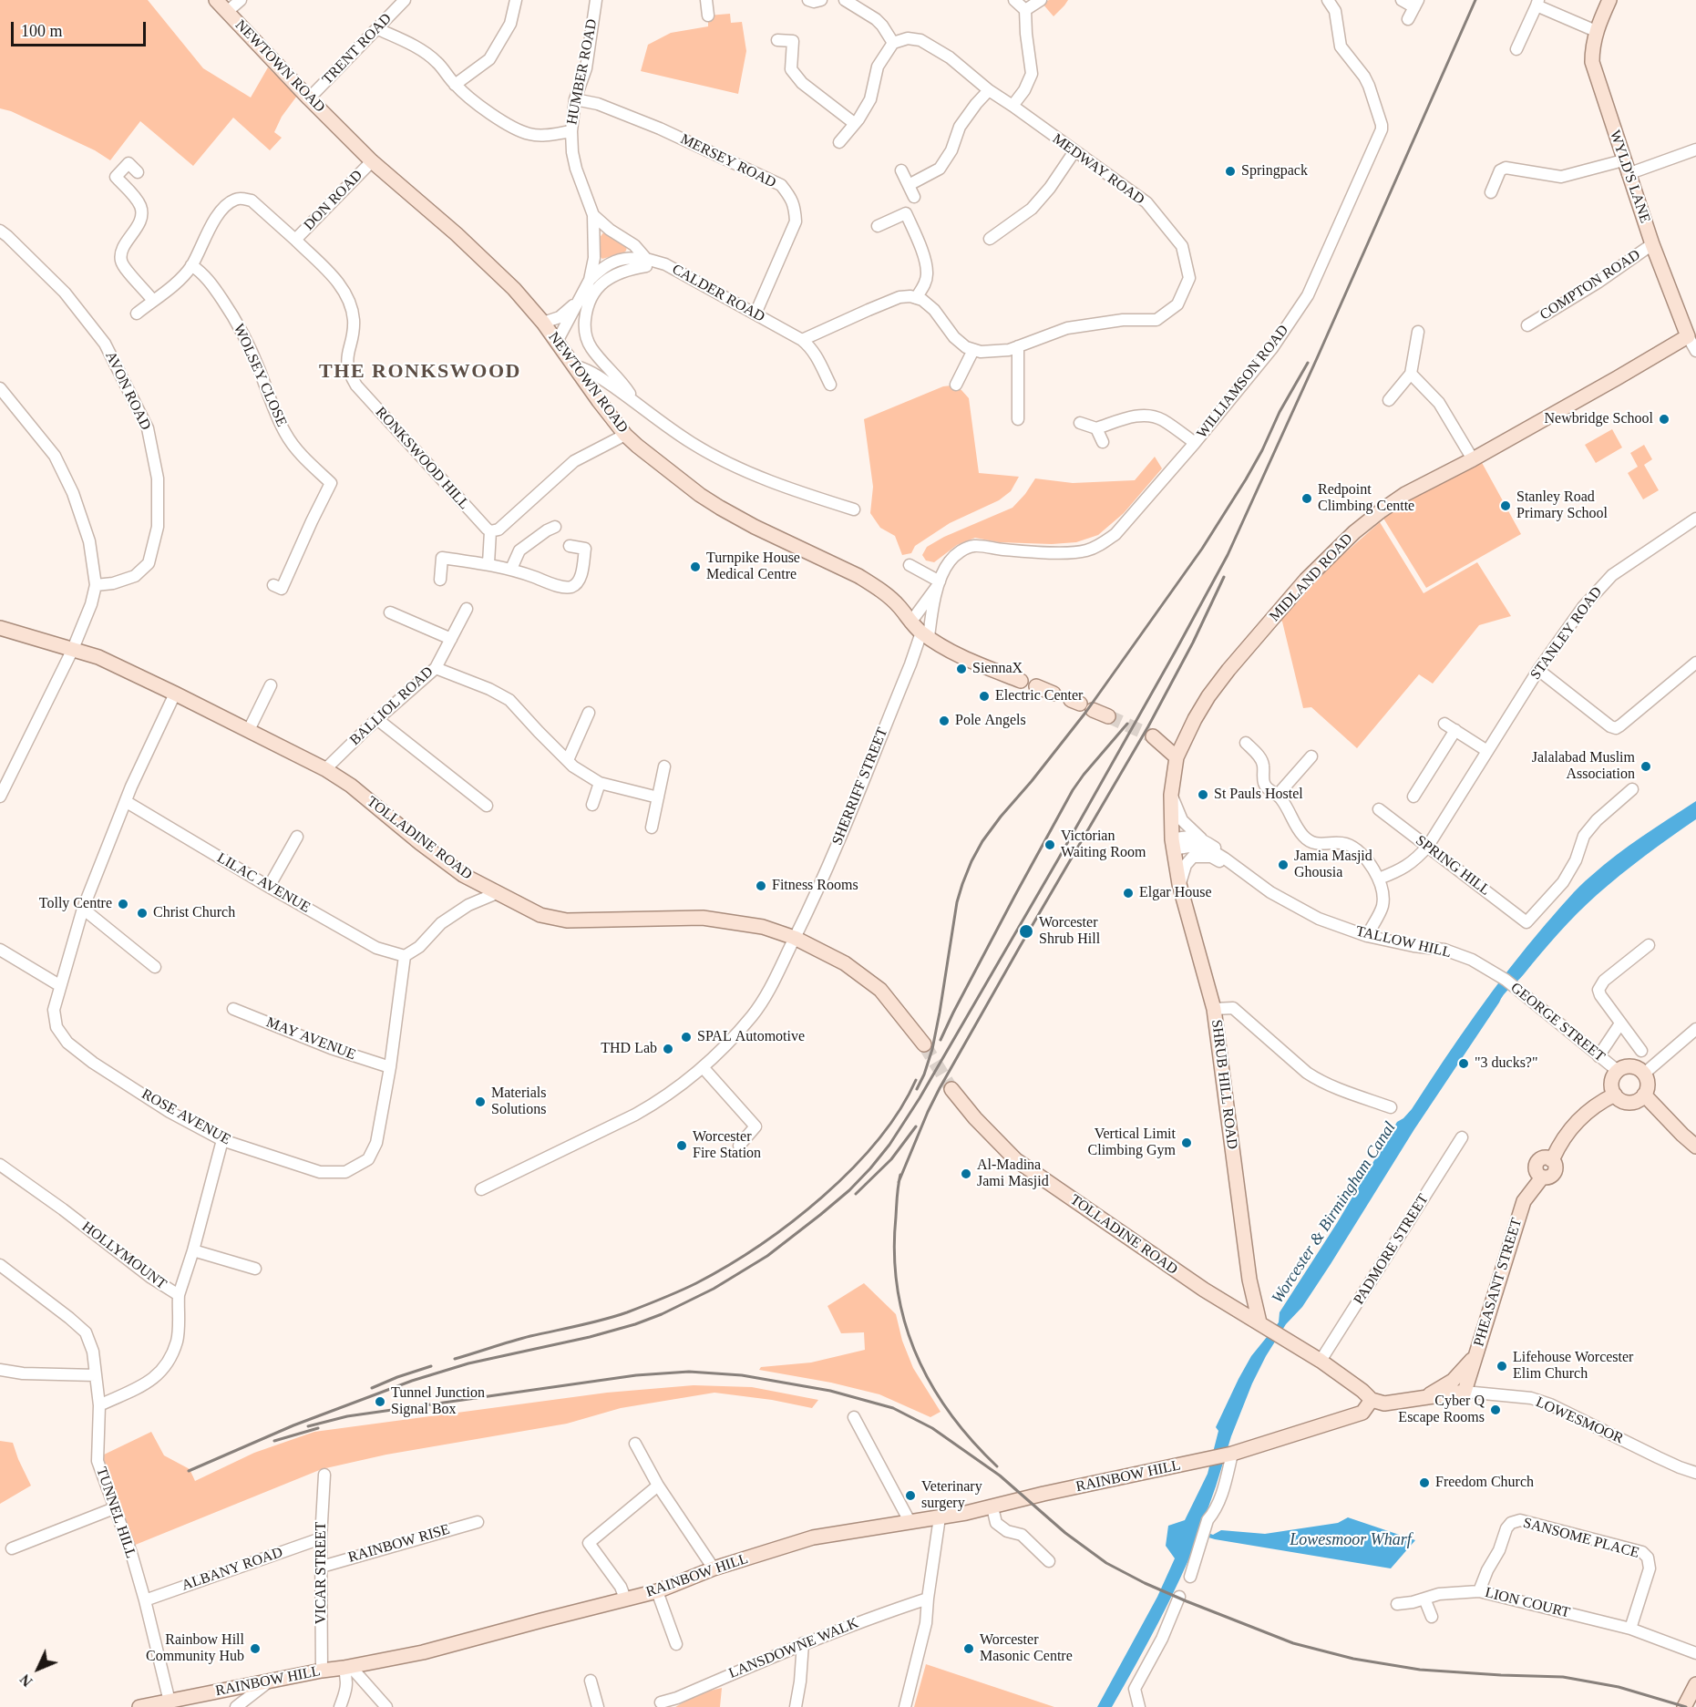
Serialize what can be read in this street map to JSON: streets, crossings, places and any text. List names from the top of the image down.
{
  "streets": {
    "main road": [
      "NEWTOWN ROAD",
      "WYLD'S LANE",
      "MIDLAND ROAD",
      "TOLLADINE ROAD",
      "SHRUB HILL ROAD",
      "PHEASANT STREET",
      "RAINBOW HILL"
    ],
    "street": [
      "TRENT ROAD",
      "HUMBER ROAD",
      "MERSEY ROAD",
      "MEDWAY ROAD",
      "DON ROAD",
      "COMPTON ROAD",
      "CALDER ROAD",
      "WOLSEY CLOSE",
      "WILLIAMSON ROAD",
      "AVON ROAD",
      "RONKSWOOD HILL",
      "STANLEY ROAD",
      "BALLIOL ROAD",
      "SHERRIFF STREET",
      "SPRING HILL",
      "LILAC AVENUE",
      "TALLOW HILL",
      "GEORGE STREET",
      "MAY AVENUE",
      "ROSE AVENUE",
      "PADMORE STREET",
      "HOLLYMOUNT",
      "LOWESMOOR",
      "TUNNEL HILL",
      "SANSOME PLACE",
      "RAINBOW RISE",
      "ALBANY ROAD",
      "VICAR STREET",
      "LION COURT",
      "LANSDOWNE WALK"
    ]
  },
  "crossings": [
    ["TRENT ROAD", "NEWTOWN ROAD"],
    ["NEWTOWN ROAD", "HUMBER ROAD"],
    ["NEWTOWN ROAD", "DON ROAD"],
    ["NEWTOWN ROAD", "WILLIAMSON ROAD"],
    ["NEWTOWN ROAD", "SHERRIFF STREET"],
    ["HUMBER ROAD", "MERSEY ROAD"],
    ["HUMBER ROAD", "CALDER ROAD"],
    ["MERSEY ROAD", "CALDER ROAD"],
    ["WYLD'S LANE", "COMPTON ROAD"],
    ["WYLD'S LANE", "MIDLAND ROAD"],
    ["DON ROAD", "WOLSEY CLOSE"],
    ["DON ROAD", "RONKSWOOD HILL"],
    ["WILLIAMSON ROAD", "SHERRIFF STREET"],
    ["MIDLAND ROAD", "TALLOW HILL"],
    ["MIDLAND ROAD", "SHRUB HILL ROAD"],
    ["STANLEY ROAD", "SPRING HILL"],
    ["BALLIOL ROAD", "TOLLADINE ROAD"],
    ["SHERRIFF STREET", "TOLLADINE ROAD"],
    ["TOLLADINE ROAD", "SHRUB HILL ROAD"],
    ["TOLLADINE ROAD", "ROSE AVENUE"],
    ["TOLLADINE ROAD", "PADMORE STREET"],
    ["TOLLADINE ROAD", "RAINBOW HILL"],
    ["LILAC AVENUE", "ROSE AVENUE"],
    ["TALLOW HILL", "GEORGE STREET"],
    ["TALLOW HILL", "SHRUB HILL ROAD"],
    ["GEORGE STREET", "PHEASANT STREET"],
    ["MAY AVENUE", "ROSE AVENUE"],
    ["HOLLYMOUNT", "TUNNEL HILL"],
    ["PHEASANT STREET", "LOWESMOOR"],
    ["RAINBOW HILL", "TUNNEL HILL"],
    ["RAINBOW HILL", "VICAR STREET"],
    ["TUNNEL HILL", "ALBANY ROAD"],
    ["SANSOME PLACE", "LION COURT"],
    ["RAINBOW RISE", "VICAR STREET"],
    ["ALBANY ROAD", "VICAR STREET"]
  ],
  "districts": ["THE RONKSWOOD"],
  "water": ["Worcester & Birmingham Canal", "Lowesmoor Wharf"],
  "places": [
    "Springpack",
    "Newbridge School",
    "Redpoint Climbing Centte",
    "Stanley Road Primary School",
    "Turnpike House Medical Centre",
    "SiennaX",
    "Electric Center",
    "Pole Angels",
    "Jalalabad Muslim Association",
    "St Pauls Hostel",
    "Victorian Waiting Room",
    "Jamia Masjid Ghousia",
    "Fitness Rooms",
    "Elgar House",
    "Tolly Centre",
    "Christ Church",
    "Worcester Shrub Hill",
    "SPAL Automotive",
    "THD Lab",
    "\"3 ducks?\"",
    "Materials Solutions",
    "Vertical Limit Climbing Gym",
    "Worcester Fire Station",
    "Al-Madina Jami Masjid",
    "Lifehouse Worcester Elim Church",
    "Tunnel Junction Signal Box",
    "Cyber Q Escape Rooms",
    "Freedom Church",
    "Veterinary surgery",
    "Rainbow Hill Community Hub",
    "Worcester Masonic Centre"
  ],
  "scale_bar": "100 m",
  "north": "bottom left"
}
